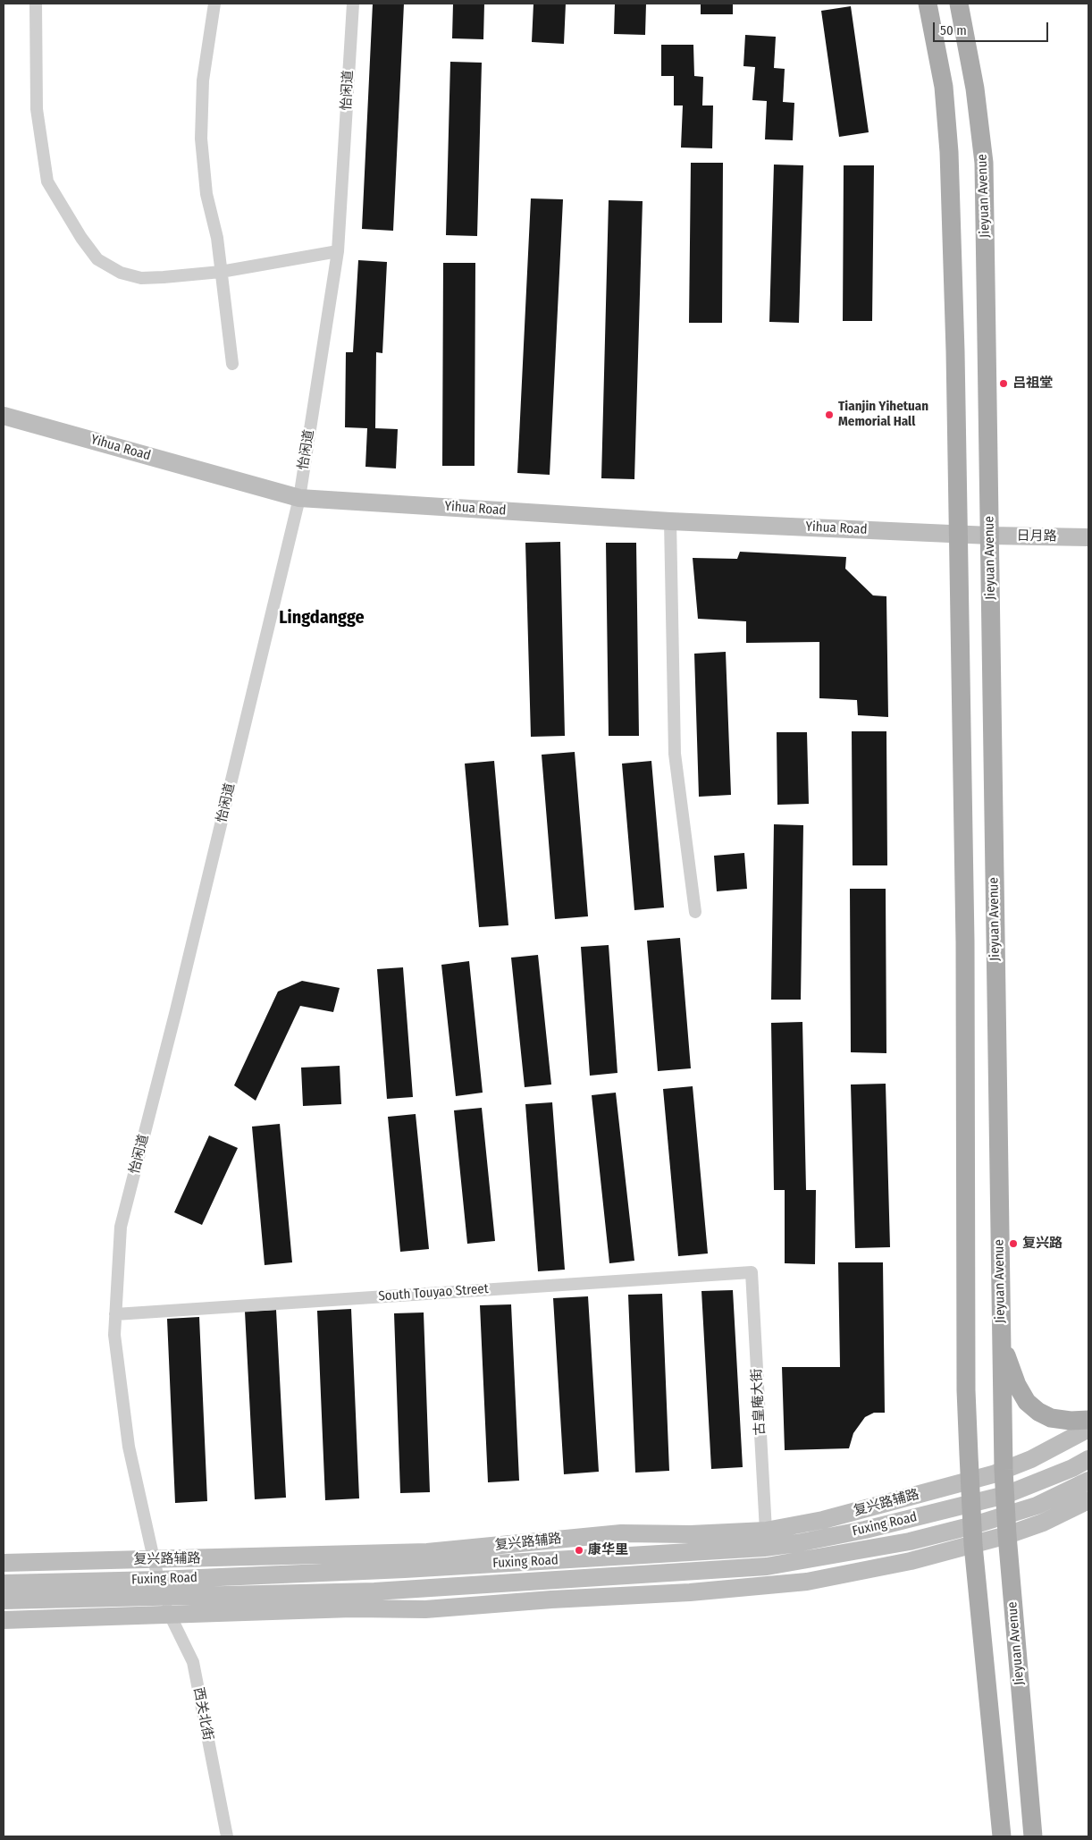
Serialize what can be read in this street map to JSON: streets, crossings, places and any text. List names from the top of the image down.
{
  "streets": {
    "main road": ["Jieyuan Avenue"],
    "street": [
      "怡闲道",
      "Yihua Road",
      "日月路",
      "South Touyao Street",
      "古皇庵大街",
      "复兴路辅路",
      "Fuxing Road",
      "西关北街"
    ]
  },
  "crossings": [
    ["怡闲道", "Yihua Road"],
    ["怡闲道", "South Touyao Street"],
    ["怡闲道", "复兴路辅路"],
    ["怡闲道", "Fuxing Road"],
    ["怡闲道", "西关北街"],
    ["Jieyuan Avenue", "日月路"],
    ["Jieyuan Avenue", "复兴路辅路"],
    ["Jieyuan Avenue", "Fuxing Road"],
    ["Yihua Road", "日月路"],
    ["South Touyao Street", "古皇庵大街"],
    ["古皇庵大街", "复兴路辅路"],
    ["Fuxing Road", "西关北街"]
  ],
  "districts": ["Lingdangge"],
  "places": [
    "吕祖堂",
    "Tianjin Yihetuan Memorial Hall",
    "复兴路",
    "康华里"
  ],
  "scale_bar": "50 m"
}
